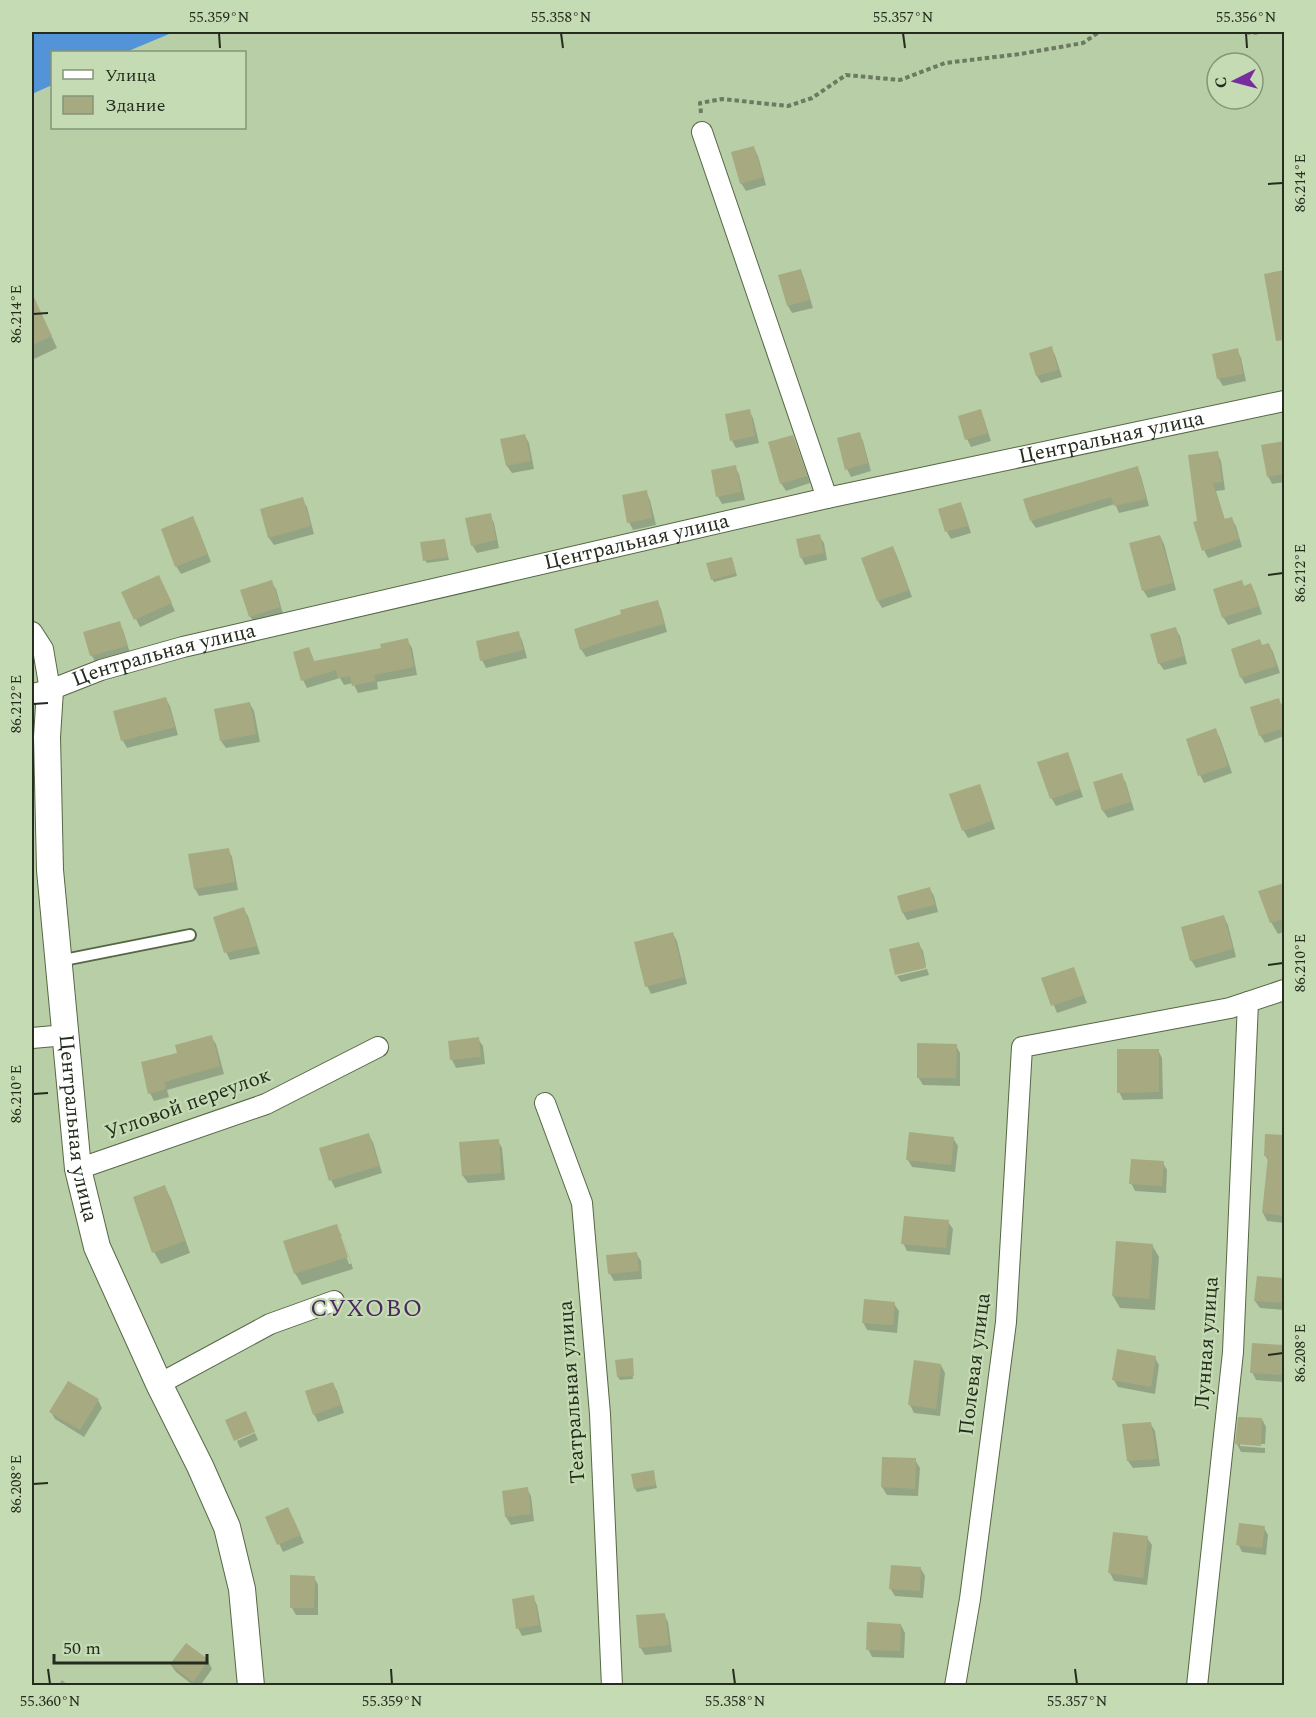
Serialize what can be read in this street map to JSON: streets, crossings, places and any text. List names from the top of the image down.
{
  "streets": {
    "street": [
      "Центральная улица",
      "Угловой переулок",
      "Лунная улица",
      "Полевая улица",
      "Театральная улица"
    ]
  },
  "crossings": [
    ["Центральная улица", "Угловой переулок"],
    ["Лунная улица", "Полевая улица"]
  ],
  "districts": ["СУХОВО"],
  "legend": ["Улица", "Здание"],
  "scale_bar": "50 m",
  "north": "left",
  "coordinates": [
    "55.359°N",
    "55.358°N",
    "55.357°N",
    "55.356°N",
    "86.214°E",
    "86.212°E",
    "86.210°E",
    "86.208°E",
    "55.360°N"
  ]
}
